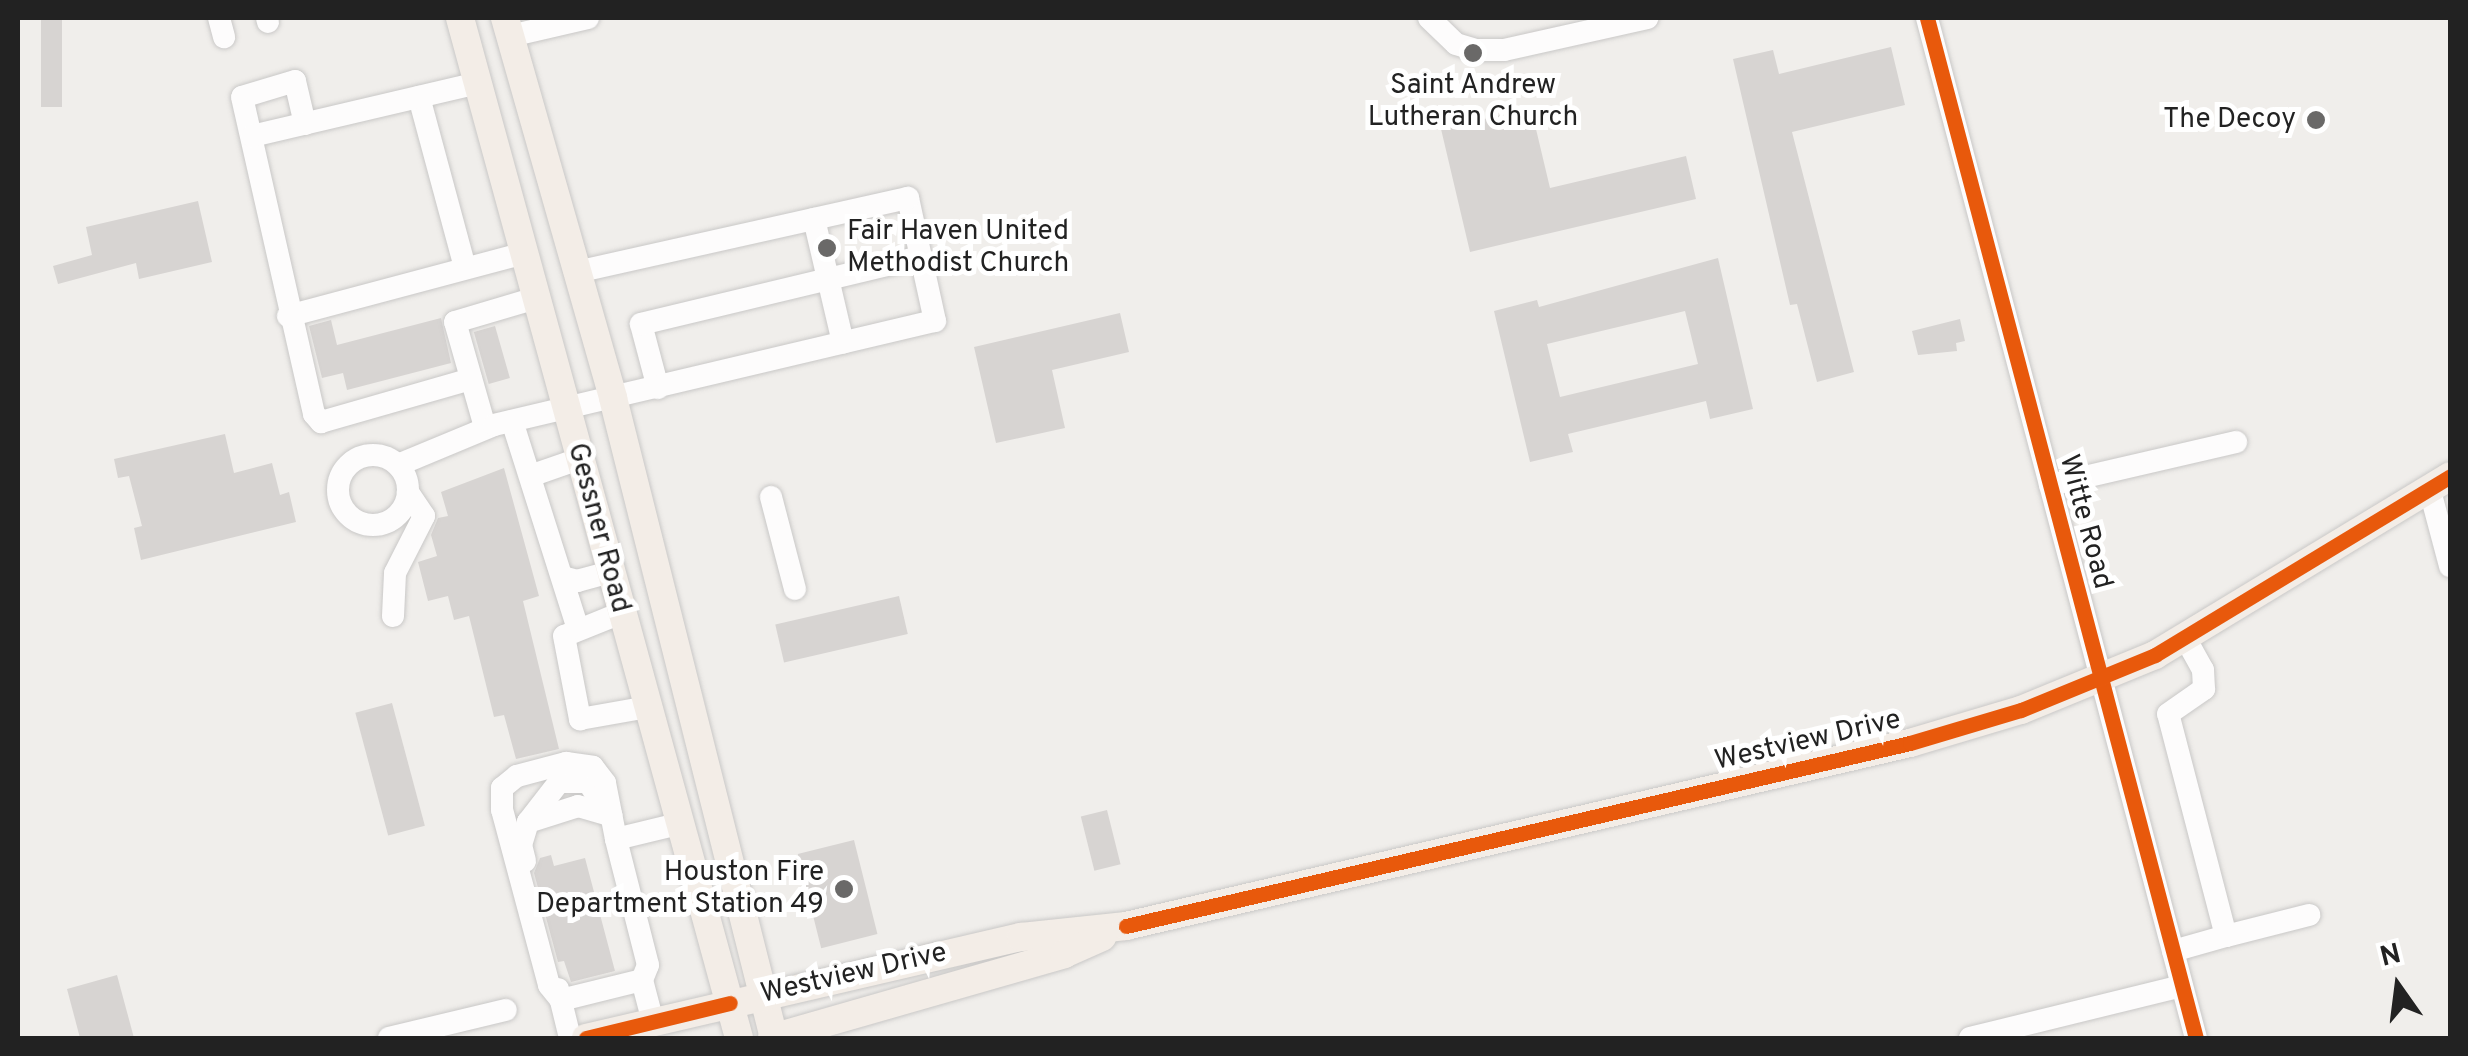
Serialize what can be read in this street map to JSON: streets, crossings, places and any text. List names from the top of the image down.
{
  "streets": {
    "main road": ["Gessner Road", "Westview Drive"],
    "street": ["Witte Road"]
  },
  "crossings": [
    ["Witte Road", "Westview Drive"],
    ["Gessner Road", "Westview Drive"]
  ],
  "places": [
    "Saint Andrew Lutheran Church",
    "The Decoy",
    "Fair Haven United Methodist Church",
    "Houston Fire Department Station 49"
  ],
  "north": "top"
}
